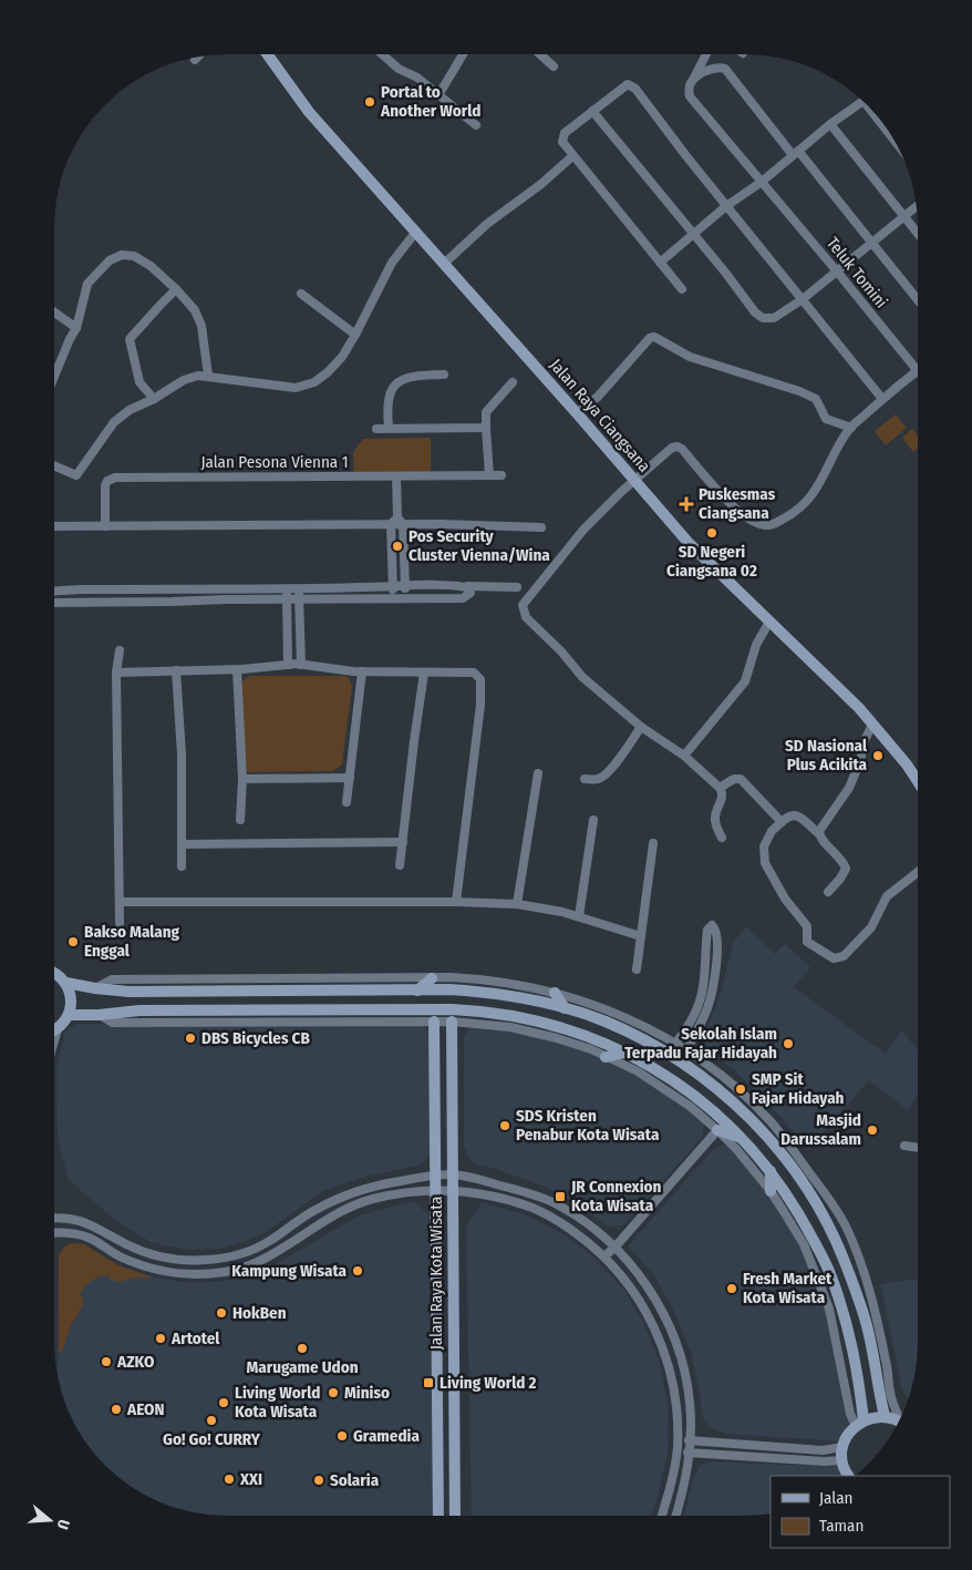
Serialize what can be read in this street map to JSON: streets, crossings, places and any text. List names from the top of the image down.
{
  "streets": {
    "street": [
      "Teluk Tomini",
      "Jalan Raya Ciangsana",
      "Jalan Pesona Vienna 1",
      "Jalan Raya Kota Wisata"
    ]
  },
  "places": {
    "other": [
      "Portal to Another World",
      "SD Negeri Ciangsana 02",
      "Pos Security Cluster Vienna/Wina",
      "SD Nasional Plus Acikita",
      "Bakso Malang Enggal",
      "DBS Bicycles CB",
      "Sekolah Islam Terpadu Fajar Hidayah",
      "SMP Sit Fajar Hidayah",
      "SDS Kristen Penabur Kota Wisata",
      "Masjid Darussalam",
      "Kampung Wisata",
      "Fresh Market Kota Wisata",
      "HokBen",
      "Artotel",
      "Marugame Udon",
      "AZKO",
      "Miniso",
      "Living World Kota Wisata",
      "AEON",
      "Go! Go! CURRY",
      "Gramedia",
      "XXI",
      "Solaria"
    ],
    "health": ["Puskesmas Ciangsana"],
    "transit": ["JR Connexion Kota Wisata", "Living World 2"]
  },
  "legend": ["Jalan", "Taman"],
  "north": "right"
}
